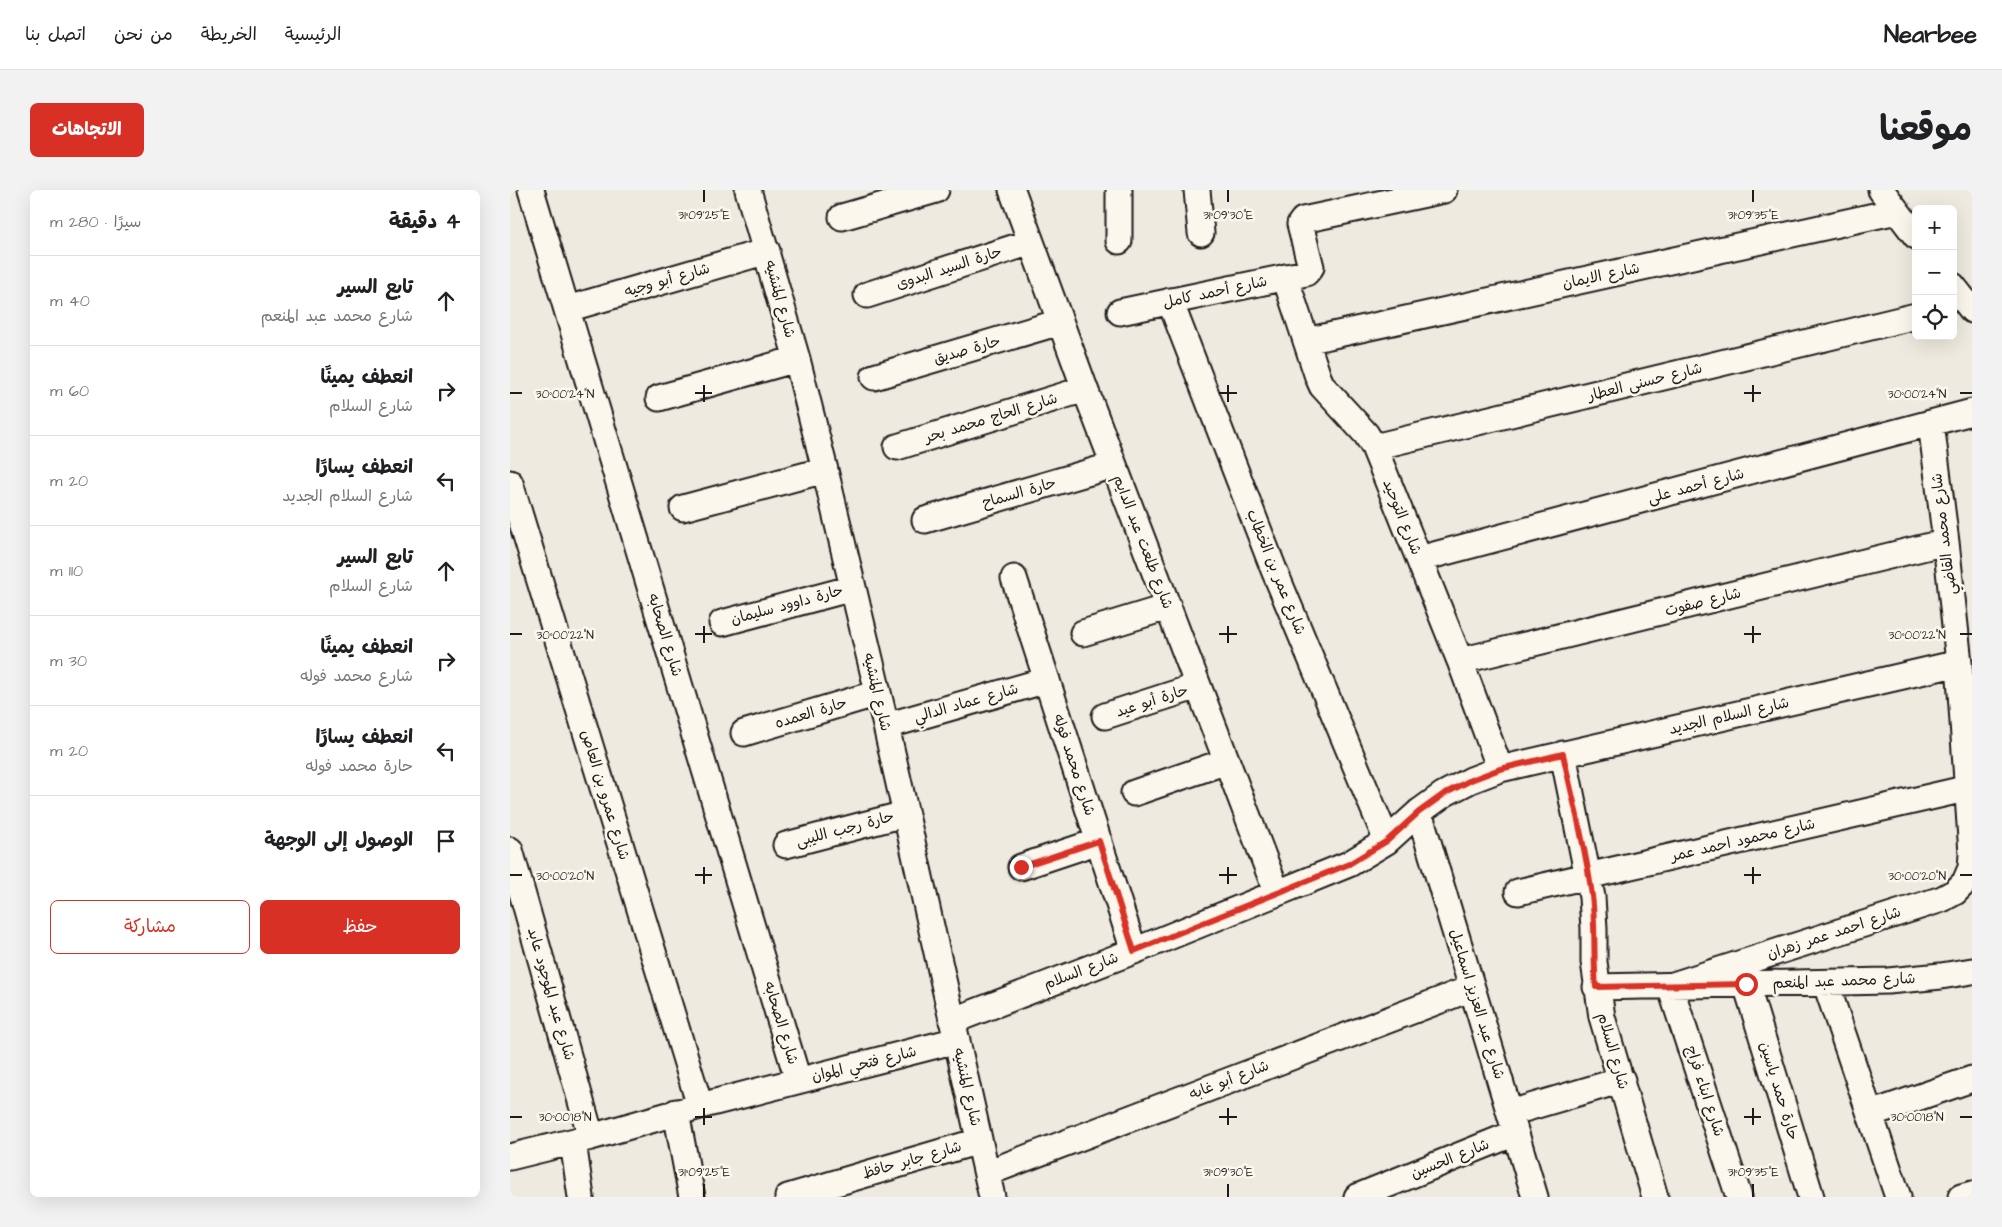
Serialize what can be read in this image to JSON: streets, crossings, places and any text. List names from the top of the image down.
{
  "streets": {
    "street": [
      "حارة السيد البدوى",
      "شارع الايمان",
      "شارع أبو وجيه",
      "شارع أحمد كامل",
      "شارع المنشيه",
      "حارة صديق",
      "شارع حسنى العطار",
      "شارع الحاج محمد بحر",
      "شارع أحمد على",
      "حارة السماح",
      "شارع التوحيد",
      "شارع محمد القاضي",
      "شارع طلعت عبد الدايم",
      "شارع عمر بن الخطاب",
      "شارع صفوت",
      "حارة داوود سليمان",
      "شارع الصحابه",
      "حارة أبو عيد",
      "شارع عماد الدالي",
      "حارة العمده",
      "شارع السلام الجديد",
      "شارع محمد فوله",
      "شارع عمرو بن العاص",
      "حارة رجب الليبى",
      "شارع محمود احمد عمر",
      "شارع احمد عمر زهران",
      "شارع السلام",
      "شارع محمد عبد المنعم",
      "شارع عبد الموجود عابد",
      "شارع عبد العزيز اسماعيل",
      "شارع فتحي الموان",
      "شارع أبو غابه",
      "شارع ابناء فراج",
      "حارة حمد ياسين",
      "شارع الحسين",
      "شارع جابر حافظ"
    ]
  },
  "crossings": [
    ["حارة السيد البدوى", "شارع طلعت عبد الدايم"],
    ["شارع الايمان", "شارع التوحيد"],
    ["شارع أبو وجيه", "شارع المنشيه"],
    ["شارع أبو وجيه", "شارع الصحابه"],
    ["شارع أحمد كامل", "شارع التوحيد"],
    ["شارع أحمد كامل", "شارع عمر بن الخطاب"],
    ["شارع المنشيه", "حارة داوود سليمان"],
    ["شارع المنشيه", "شارع عماد الدالي"],
    ["شارع المنشيه", "حارة العمده"],
    ["شارع المنشيه", "حارة رجب الليبى"],
    ["شارع المنشيه", "شارع السلام"],
    ["شارع المنشيه", "شارع فتحي الموان"],
    ["شارع المنشيه", "شارع أبو غابه"],
    ["شارع المنشيه", "شارع جابر حافظ"],
    ["حارة صديق", "شارع طلعت عبد الدايم"],
    ["شارع حسنى العطار", "شارع التوحيد"],
    ["شارع الحاج محمد بحر", "شارع طلعت عبد الدايم"],
    ["شارع أحمد على", "شارع التوحيد"],
    ["شارع أحمد على", "شارع محمد القاضي"],
    ["حارة السماح", "شارع طلعت عبد الدايم"],
    ["شارع التوحيد", "شارع صفوت"],
    ["شارع التوحيد", "شارع السلام الجديد"],
    ["شارع التوحيد", "شارع السلام"],
    ["شارع محمد القاضي", "شارع صفوت"],
    ["شارع محمد القاضي", "شارع السلام الجديد"],
    ["شارع محمد القاضي", "شارع محمود احمد عمر"],
    ["شارع محمد القاضي", "شارع احمد عمر زهران"],
    ["شارع طلعت عبد الدايم", "حارة أبو عيد"],
    ["شارع طلعت عبد الدايم", "شارع السلام"],
    ["شارع عمر بن الخطاب", "شارع السلام"],
    ["شارع الصحابه", "شارع فتحي الموان"],
    ["شارع عماد الدالي", "شارع محمد فوله"],
    ["شارع السلام الجديد", "شارع السلام"],
    ["شارع محمد فوله", "شارع السلام"],
    ["شارع عمرو بن العاص", "شارع فتحي الموان"],
    ["شارع محمود احمد عمر", "شارع السلام"],
    ["شارع احمد عمر زهران", "شارع محمد عبد المنعم"],
    ["شارع احمد عمر زهران", "شارع ابناء فراج"],
    ["شارع السلام", "شارع محمد عبد المنعم"],
    ["شارع السلام", "شارع عبد العزيز اسماعيل"],
    ["شارع السلام", "شارع فتحي الموان"],
    ["شارع السلام", "شارع الحسين"],
    ["شارع محمد عبد المنعم", "شارع ابناء فراج"],
    ["شارع محمد عبد المنعم", "حارة حمد ياسين"],
    ["شارع عبد الموجود عابد", "شارع فتحي الموان"],
    ["شارع عبد العزيز اسماعيل", "شارع أبو غابه"],
    ["شارع عبد العزيز اسماعيل", "شارع الحسين"]
  ],
  "page": {
    "header": "Nearbee",
    "nav": [
      "الرئيسية",
      "الخريطة",
      "من نحن",
      "اتصل بنا"
    ],
    "title": "موقعنا",
    "buttons": [
      "الاتجاهات",
      ["حفظ", "مشاركة"]
    ],
    "heading": ["4 دقيقة", "سيرًا · 280 m"],
    "map_buttons": ["+", "−"],
    "list": [
      ["تابع السير", "شارع محمد عبد المنعم", "40 m"],
      ["انعطف يمينًا", "شارع السلام", "60 m"],
      ["انعطف يسارًا", "شارع السلام الجديد", "20 m"],
      ["تابع السير", "شارع السلام", "110 m"],
      ["انعطف يمينًا", "شارع محمد فوله", "30 m"],
      ["انعطف يسارًا", "حارة محمد فوله", "20 m"],
      "الوصول إلى الوجهة"
    ]
  },
  "coordinates": [
    "31°09'25\"E",
    "31°09'30\"E",
    "31°09'35\"E",
    "30°00'24\"N",
    "30°00'22\"N",
    "30°00'20\"N",
    "30°00'18\"N"
  ]
}
